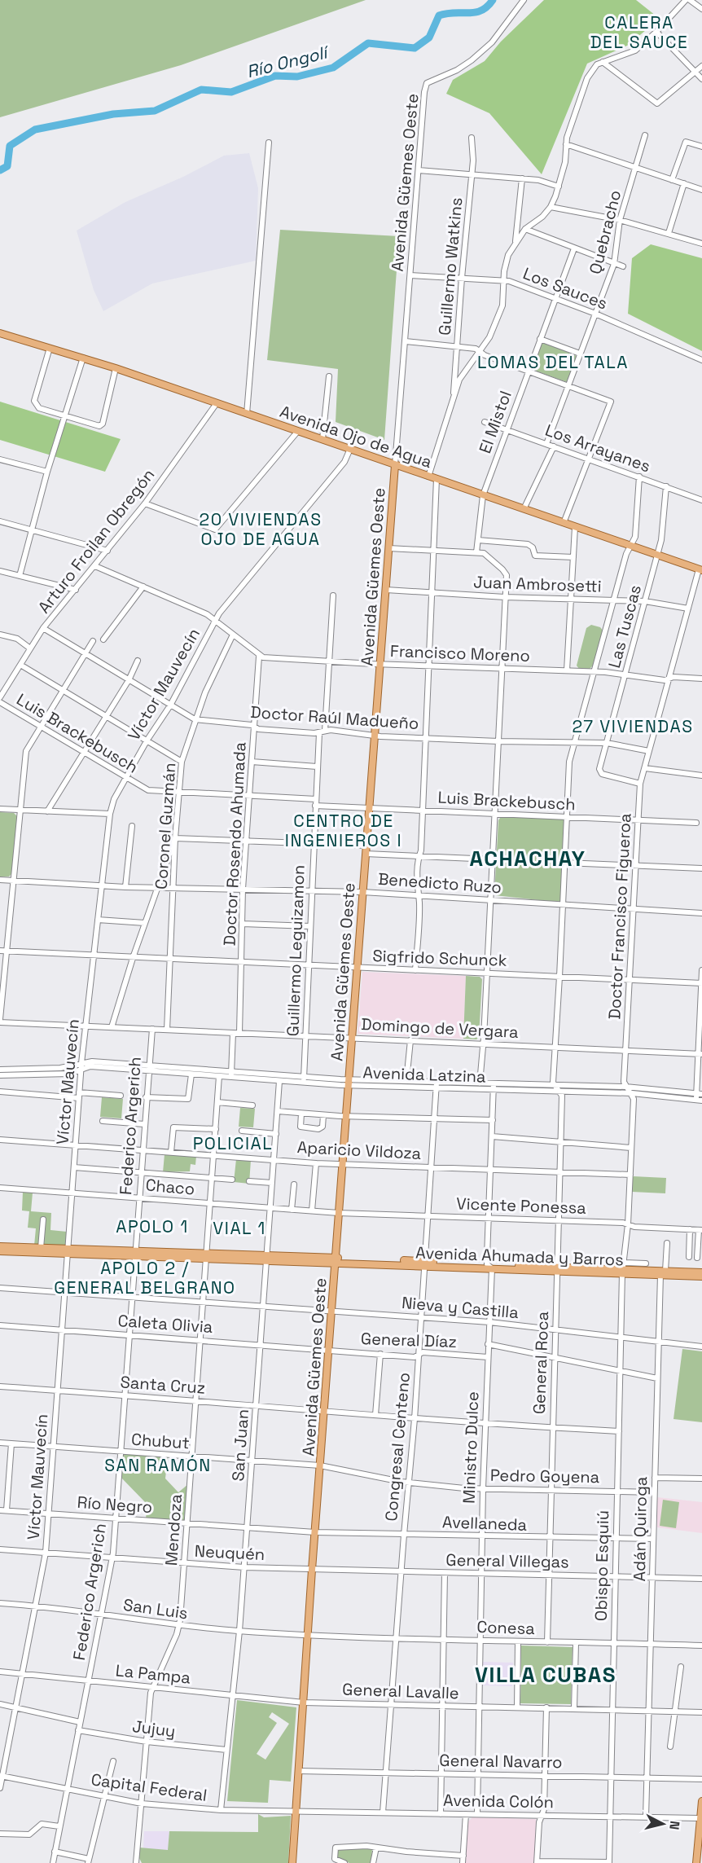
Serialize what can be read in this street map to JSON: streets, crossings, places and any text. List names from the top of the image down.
{
  "streets": {
    "main road": ["Avenida Güemes Oeste", "Avenida Ojo de Agua", "Avenida Ahumada y Barros"],
    "street": [
      "Quebracho",
      "Guillermo Watkins",
      "Los Sauces",
      "El Mistol",
      "Los Arrayanes",
      "Arturo Froilan Obregón",
      "Juan Ambrosetti",
      "Las Tuscas",
      "Francisco Moreno",
      "Víctor Mauvecín",
      "Doctor Raúl Madueño",
      "Luis Brackebusch",
      "Coronel Guzmán",
      "Doctor Rosendo Ahumada",
      "Benedicto Ruzo",
      "Doctor Francisco Figueroa",
      "Guillermo Leguizamon",
      "Sigfrido Schunck",
      "Domingo de Vergara",
      "Avenida Latzina",
      "Federico Argerich",
      "Aparicio Vildoza",
      "Chaco",
      "Vicente Ponessa",
      "Nieva y Castilla",
      "Caleta Olivia",
      "General Díaz",
      "General Roca",
      "Santa Cruz",
      "Chubut",
      "San Juan",
      "Congresal Centeno",
      "Ministro Dulce",
      "Pedro Goyena",
      "Río Negro",
      "Avellaneda",
      "Adán Quiroga",
      "Mendoza",
      "Neuquén",
      "General Villegas",
      "Obispo Esquiú",
      "San Luis",
      "Conesa",
      "La Pampa",
      "General Lavalle",
      "Jujuy",
      "General Navarro",
      "Capital Federal",
      "Avenida Colón"
    ]
  },
  "crossings": [
    ["Avenida Güemes Oeste", "Los Sauces"],
    ["Avenida Güemes Oeste", "Avenida Ojo de Agua"],
    ["Avenida Güemes Oeste", "Juan Ambrosetti"],
    ["Avenida Güemes Oeste", "Francisco Moreno"],
    ["Avenida Güemes Oeste", "Doctor Raúl Madueño"],
    ["Avenida Güemes Oeste", "Luis Brackebusch"],
    ["Avenida Güemes Oeste", "Benedicto Ruzo"],
    ["Avenida Güemes Oeste", "Sigfrido Schunck"],
    ["Avenida Güemes Oeste", "Domingo de Vergara"],
    ["Avenida Güemes Oeste", "Avenida Latzina"],
    ["Avenida Güemes Oeste", "Aparicio Vildoza"],
    ["Avenida Güemes Oeste", "Chaco"],
    ["Avenida Güemes Oeste", "Vicente Ponessa"],
    ["Avenida Güemes Oeste", "Avenida Ahumada y Barros"],
    ["Avenida Güemes Oeste", "Nieva y Castilla"],
    ["Avenida Güemes Oeste", "Caleta Olivia"],
    ["Avenida Güemes Oeste", "General Díaz"],
    ["Avenida Güemes Oeste", "Santa Cruz"],
    ["Avenida Güemes Oeste", "Chubut"],
    ["Avenida Güemes Oeste", "Pedro Goyena"],
    ["Avenida Güemes Oeste", "Río Negro"],
    ["Avenida Güemes Oeste", "Avellaneda"],
    ["Avenida Güemes Oeste", "Neuquén"],
    ["Avenida Güemes Oeste", "General Villegas"],
    ["Avenida Güemes Oeste", "San Luis"],
    ["Avenida Güemes Oeste", "Conesa"],
    ["Avenida Güemes Oeste", "La Pampa"],
    ["Avenida Güemes Oeste", "General Lavalle"],
    ["Avenida Güemes Oeste", "General Navarro"],
    ["Avenida Güemes Oeste", "Capital Federal"],
    ["Avenida Güemes Oeste", "Avenida Colón"],
    ["Quebracho", "Los Sauces"],
    ["Quebracho", "Los Arrayanes"],
    ["Guillermo Watkins", "Los Sauces"],
    ["Los Sauces", "El Mistol"],
    ["El Mistol", "Avenida Ojo de Agua"],
    ["El Mistol", "Los Arrayanes"],
    ["Avenida Ojo de Agua", "Arturo Froilan Obregón"],
    ["Avenida Ojo de Agua", "Las Tuscas"],
    ["Avenida Ojo de Agua", "Víctor Mauvecín"],
    ["Avenida Ojo de Agua", "Doctor Francisco Figueroa"],
    ["Los Arrayanes", "Las Tuscas"],
    ["Arturo Froilan Obregón", "Doctor Raúl Madueño"],
    ["Juan Ambrosetti", "Las Tuscas"],
    ["Juan Ambrosetti", "Doctor Francisco Figueroa"],
    ["Las Tuscas", "Francisco Moreno"],
    ["Las Tuscas", "Doctor Raúl Madueño"],
    ["Las Tuscas", "Doctor Francisco Figueroa"],
    ["Francisco Moreno", "Doctor Rosendo Ahumada"],
    ["Francisco Moreno", "Doctor Francisco Figueroa"],
    ["Francisco Moreno", "Guillermo Leguizamon"],
    ["Víctor Mauvecín", "Doctor Raúl Madueño"],
    ["Víctor Mauvecín", "Luis Brackebusch"],
    ["Víctor Mauvecín", "Benedicto Ruzo"],
    ["Víctor Mauvecín", "Sigfrido Schunck"],
    ["Víctor Mauvecín", "Domingo de Vergara"],
    ["Víctor Mauvecín", "Avenida Latzina"],
    ["Víctor Mauvecín", "Aparicio Vildoza"],
    ["Víctor Mauvecín", "Chaco"],
    ["Víctor Mauvecín", "Avenida Ahumada y Barros"],
    ["Víctor Mauvecín", "Nieva y Castilla"],
    ["Víctor Mauvecín", "Caleta Olivia"],
    ["Víctor Mauvecín", "Santa Cruz"],
    ["Víctor Mauvecín", "Chubut"],
    ["Víctor Mauvecín", "Río Negro"],
    ["Víctor Mauvecín", "Neuquén"],
    ["Víctor Mauvecín", "San Luis"],
    ["Víctor Mauvecín", "La Pampa"],
    ["Víctor Mauvecín", "Capital Federal"],
    ["Doctor Raúl Madueño", "Coronel Guzmán"],
    ["Doctor Raúl Madueño", "Doctor Rosendo Ahumada"],
    ["Doctor Raúl Madueño", "Doctor Francisco Figueroa"],
    ["Doctor Raúl Madueño", "Guillermo Leguizamon"],
    ["Luis Brackebusch", "Coronel Guzmán"],
    ["Luis Brackebusch", "Doctor Rosendo Ahumada"],
    ["Luis Brackebusch", "Doctor Francisco Figueroa"],
    ["Luis Brackebusch", "Guillermo Leguizamon"],
    ["Coronel Guzmán", "Benedicto Ruzo"],
    ["Coronel Guzmán", "Sigfrido Schunck"],
    ["Coronel Guzmán", "Domingo de Vergara"],
    ["Doctor Rosendo Ahumada", "Benedicto Ruzo"],
    ["Doctor Rosendo Ahumada", "Sigfrido Schunck"],
    ["Doctor Rosendo Ahumada", "Domingo de Vergara"],
    ["Benedicto Ruzo", "Doctor Francisco Figueroa"],
    ["Benedicto Ruzo", "Guillermo Leguizamon"],
    ["Doctor Francisco Figueroa", "Sigfrido Schunck"],
    ["Doctor Francisco Figueroa", "Domingo de Vergara"],
    ["Doctor Francisco Figueroa", "Avenida Latzina"],
    ["Guillermo Leguizamon", "Sigfrido Schunck"],
    ["Guillermo Leguizamon", "Domingo de Vergara"],
    ["Guillermo Leguizamon", "Avenida Latzina"],
    ["Domingo de Vergara", "Federico Argerich"],
    ["Avenida Latzina", "Federico Argerich"],
    ["Avenida Latzina", "General Roca"],
    ["Avenida Latzina", "San Juan"],
    ["Avenida Latzina", "Congresal Centeno"],
    ["Avenida Latzina", "Ministro Dulce"],
    ["Avenida Latzina", "Mendoza"],
    ["Federico Argerich", "Aparicio Vildoza"],
    ["Federico Argerich", "Chaco"],
    ["Federico Argerich", "Avenida Ahumada y Barros"],
    ["Federico Argerich", "Nieva y Castilla"],
    ["Federico Argerich", "Caleta Olivia"],
    ["Federico Argerich", "Santa Cruz"],
    ["Federico Argerich", "Chubut"],
    ["Federico Argerich", "Río Negro"],
    ["Federico Argerich", "Neuquén"],
    ["Federico Argerich", "San Luis"],
    ["Federico Argerich", "La Pampa"],
    ["Federico Argerich", "Jujuy"],
    ["Federico Argerich", "Capital Federal"],
    ["Aparicio Vildoza", "General Roca"],
    ["Aparicio Vildoza", "San Juan"],
    ["Aparicio Vildoza", "Congresal Centeno"],
    ["Aparicio Vildoza", "Ministro Dulce"],
    ["Aparicio Vildoza", "Mendoza"],
    ["Chaco", "Vicente Ponessa"],
    ["Chaco", "San Juan"],
    ["Chaco", "Mendoza"],
    ["Vicente Ponessa", "General Roca"],
    ["Vicente Ponessa", "Congresal Centeno"],
    ["Vicente Ponessa", "Ministro Dulce"],
    ["Avenida Ahumada y Barros", "General Roca"],
    ["Avenida Ahumada y Barros", "San Juan"],
    ["Avenida Ahumada y Barros", "Congresal Centeno"],
    ["Avenida Ahumada y Barros", "Ministro Dulce"],
    ["Avenida Ahumada y Barros", "Adán Quiroga"],
    ["Avenida Ahumada y Barros", "Mendoza"],
    ["Avenida Ahumada y Barros", "Obispo Esquiú"],
    ["Nieva y Castilla", "General Roca"],
    ["Nieva y Castilla", "San Juan"],
    ["Nieva y Castilla", "Congresal Centeno"],
    ["Nieva y Castilla", "Ministro Dulce"],
    ["Nieva y Castilla", "Adán Quiroga"],
    ["Nieva y Castilla", "Mendoza"],
    ["Nieva y Castilla", "Obispo Esquiú"],
    ["Caleta Olivia", "General Díaz"],
    ["Caleta Olivia", "San Juan"],
    ["Caleta Olivia", "Mendoza"],
    ["General Díaz", "Congresal Centeno"],
    ["General Díaz", "Ministro Dulce"],
    ["General Roca", "Santa Cruz"],
    ["General Roca", "Pedro Goyena"],
    ["General Roca", "Avellaneda"],
    ["General Roca", "General Villegas"],
    ["General Roca", "Conesa"],
    ["Santa Cruz", "San Juan"],
    ["Santa Cruz", "Congresal Centeno"],
    ["Santa Cruz", "Ministro Dulce"],
    ["Santa Cruz", "Mendoza"],
    ["Santa Cruz", "Obispo Esquiú"],
    ["Chubut", "San Juan"],
    ["Chubut", "Pedro Goyena"],
    ["Chubut", "Mendoza"],
    ["San Juan", "Río Negro"],
    ["San Juan", "Neuquén"],
    ["San Juan", "San Luis"],
    ["San Juan", "La Pampa"],
    ["San Juan", "Jujuy"],
    ["San Juan", "Capital Federal"],
    ["Congresal Centeno", "Pedro Goyena"],
    ["Congresal Centeno", "Avellaneda"],
    ["Congresal Centeno", "General Villegas"],
    ["Congresal Centeno", "Conesa"],
    ["Congresal Centeno", "General Lavalle"],
    ["Congresal Centeno", "General Navarro"],
    ["Congresal Centeno", "Avenida Colón"],
    ["Ministro Dulce", "Pedro Goyena"],
    ["Ministro Dulce", "Avellaneda"],
    ["Ministro Dulce", "General Villegas"],
    ["Ministro Dulce", "Conesa"],
    ["Ministro Dulce", "General Lavalle"],
    ["Ministro Dulce", "General Navarro"],
    ["Ministro Dulce", "Avenida Colón"],
    ["Pedro Goyena", "Adán Quiroga"],
    ["Pedro Goyena", "Obispo Esquiú"],
    ["Río Negro", "Avellaneda"],
    ["Río Negro", "Mendoza"],
    ["Avellaneda", "Adán Quiroga"],
    ["Avellaneda", "Obispo Esquiú"],
    ["Adán Quiroga", "General Villegas"],
    ["Adán Quiroga", "Conesa"],
    ["Adán Quiroga", "General Lavalle"],
    ["Adán Quiroga", "General Navarro"],
    ["Adán Quiroga", "Avenida Colón"],
    ["Mendoza", "Neuquén"],
    ["Mendoza", "San Luis"],
    ["Mendoza", "La Pampa"],
    ["Mendoza", "Jujuy"],
    ["Mendoza", "Capital Federal"],
    ["Neuquén", "General Villegas"],
    ["General Villegas", "Obispo Esquiú"],
    ["Obispo Esquiú", "Conesa"],
    ["Obispo Esquiú", "General Lavalle"],
    ["Obispo Esquiú", "General Navarro"],
    ["Obispo Esquiú", "Avenida Colón"],
    ["San Luis", "Conesa"],
    ["La Pampa", "General Lavalle"],
    ["Capital Federal", "Avenida Colón"]
  ],
  "districts": [
    "CALERA DEL SAUCE",
    "LOMAS DEL TALA",
    "20 VIVIENDAS OJO DE AGUA",
    "27 VIVIENDAS",
    "CENTRO DE INGENIEROS I",
    "ACHACHAY",
    "POLICIAL",
    "APOLO 1",
    "VIAL 1",
    "APOLO 2 / GENERAL BELGRANO",
    "SAN RAMÓN",
    "VILLA CUBAS"
  ],
  "water": ["Río Ongolí"],
  "north": "right"
}
